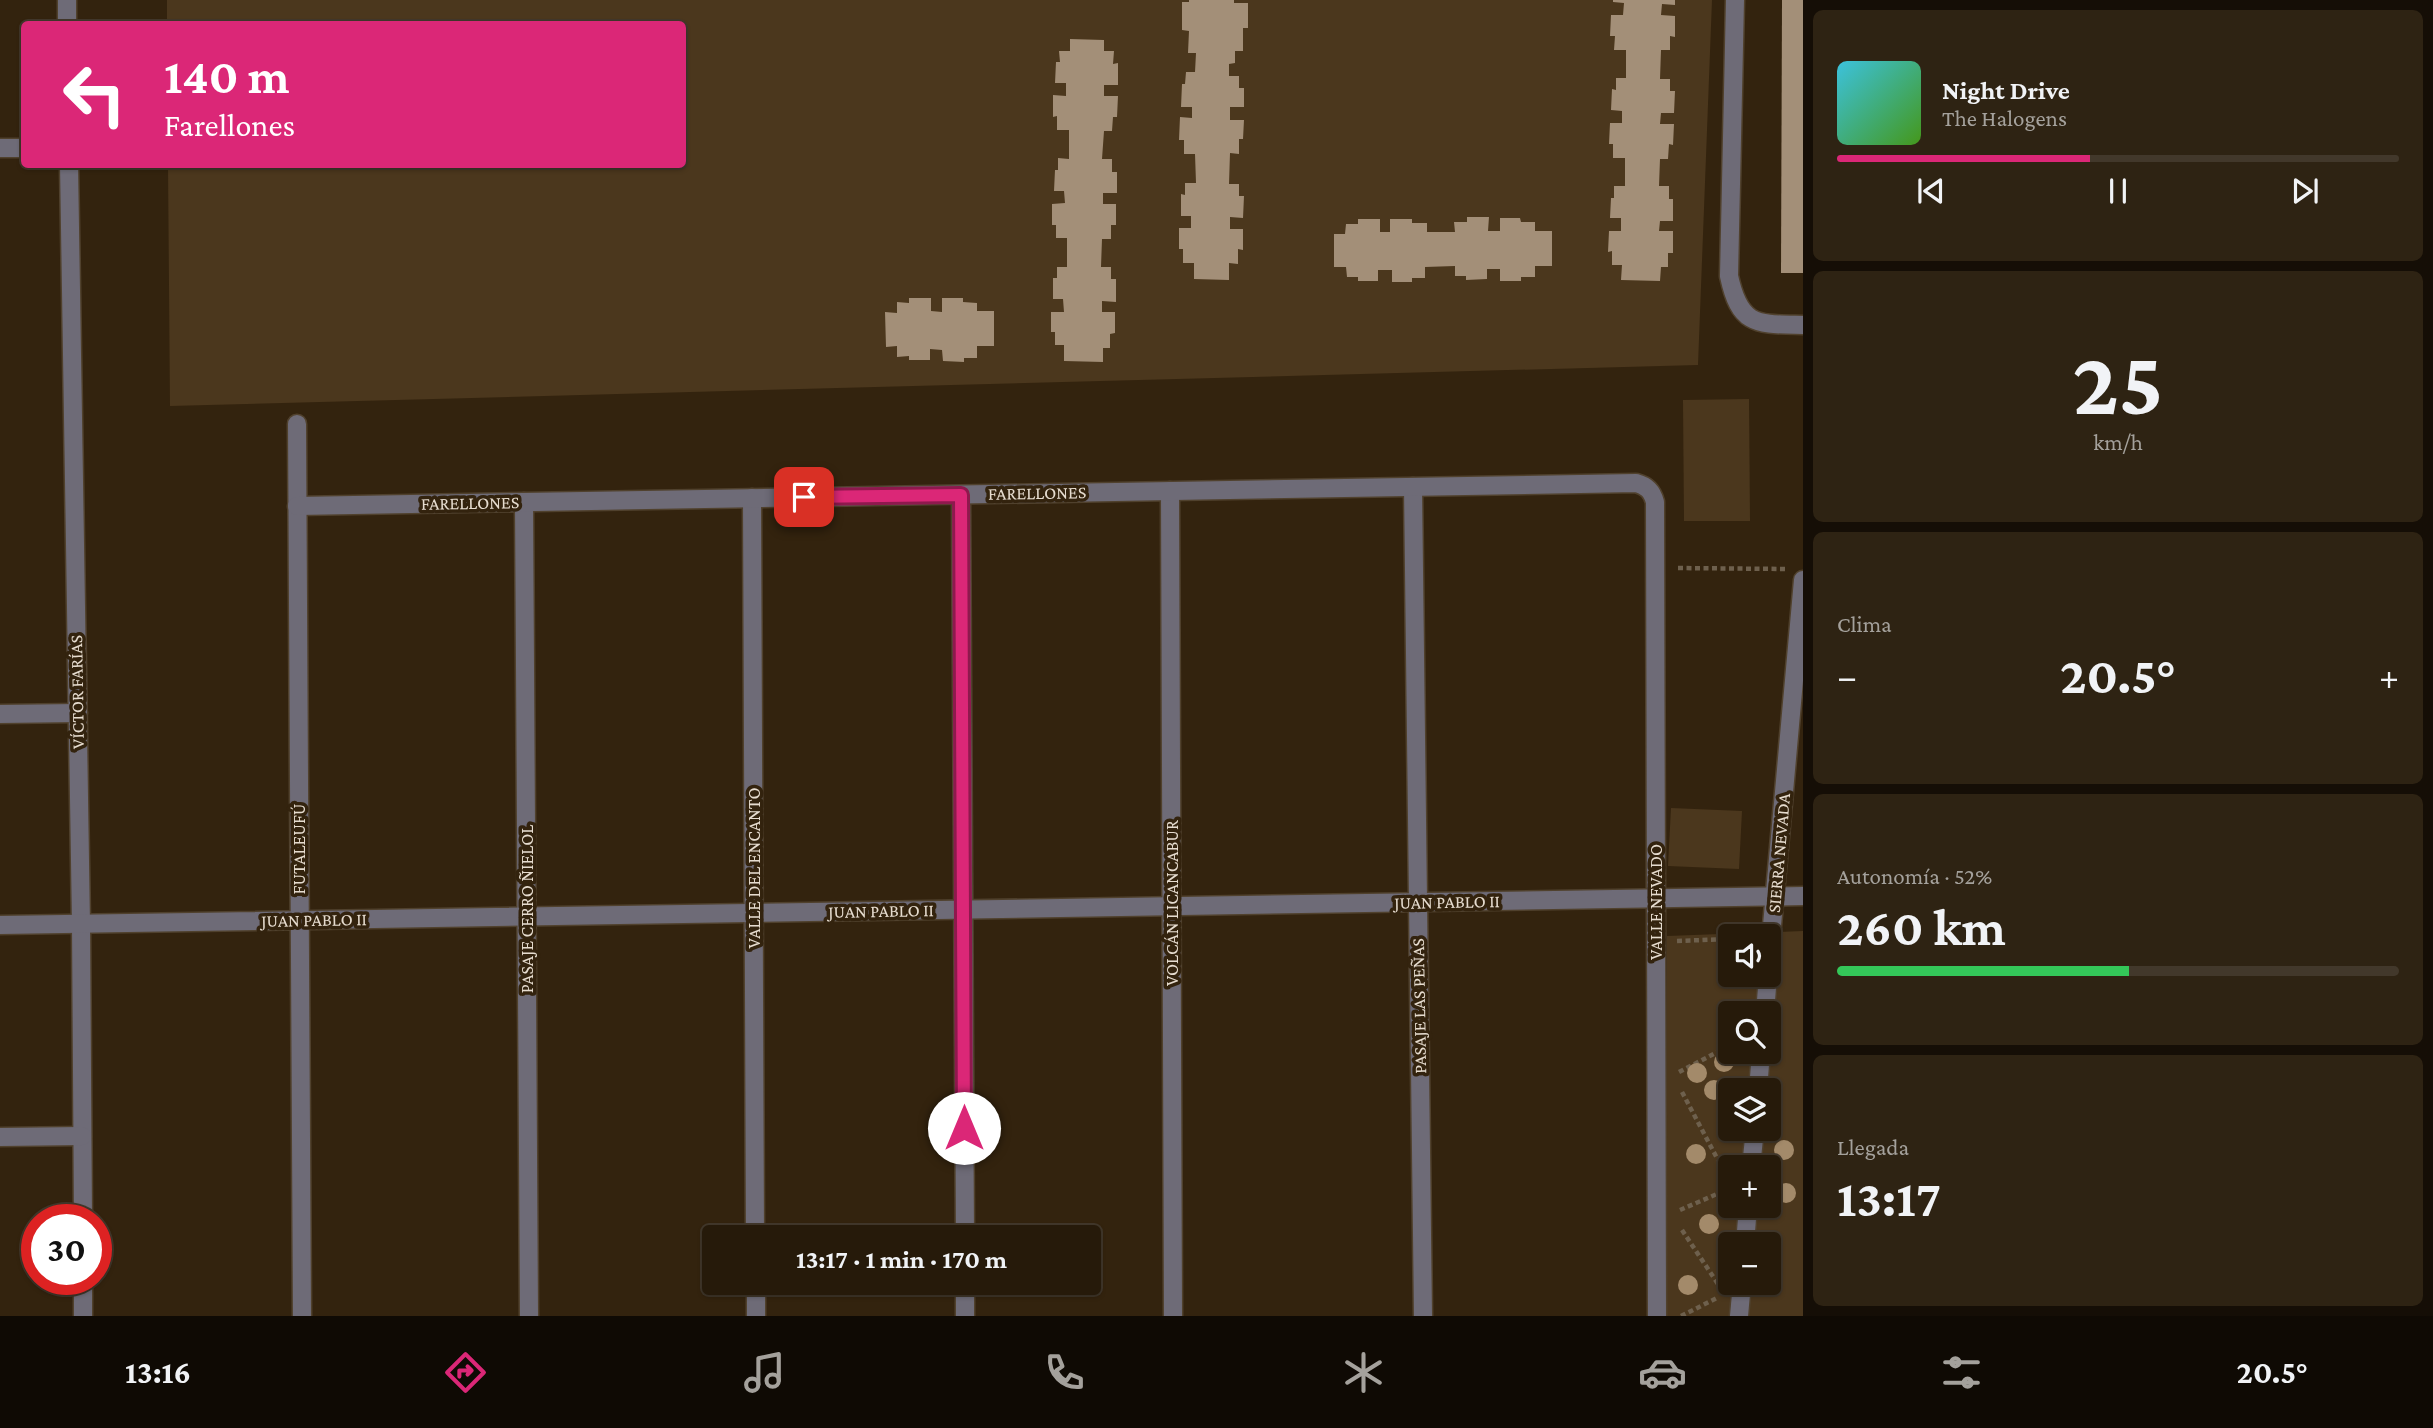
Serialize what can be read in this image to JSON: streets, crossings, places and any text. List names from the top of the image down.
{
  "streets": {
    "street": [
      "FARELLONES",
      "VÍCTOR FARÍAS",
      "FUTALEUFÚ",
      "SIERRA NEVADA",
      "VALLE DEL ENCANTO",
      "JUAN PABLO II",
      "VALLE NEVADO",
      "VOLCÁN LICANCABUR",
      "PASAJE CERRO ÑIELOL",
      "PASAJE LAS PEÑAS"
    ]
  },
  "crossings": [
    ["FARELLONES", "FUTALEUFÚ"],
    ["FARELLONES", "VALLE DEL ENCANTO"],
    ["FARELLONES", "VALLE NEVADO"],
    ["FARELLONES", "VOLCÁN LICANCABUR"],
    ["FARELLONES", "PASAJE CERRO ÑIELOL"],
    ["FARELLONES", "PASAJE LAS PEÑAS"],
    ["VÍCTOR FARÍAS", "JUAN PABLO II"],
    ["FUTALEUFÚ", "JUAN PABLO II"],
    ["SIERRA NEVADA", "JUAN PABLO II"],
    ["VALLE DEL ENCANTO", "JUAN PABLO II"],
    ["JUAN PABLO II", "VALLE NEVADO"],
    ["JUAN PABLO II", "VOLCÁN LICANCABUR"],
    ["JUAN PABLO II", "PASAJE CERRO ÑIELOL"],
    ["JUAN PABLO II", "PASAJE LAS PEÑAS"]
  ],
  "page": {
    "turn": ["140 m", "Farellones"],
    "song": ["Night Drive", "The Halogens"],
    "tile": [
      ["25", "km/h"],
      "Clima",
      ["Autonomía · 52%", "260 km"],
      ["Llegada", "13:17"]
    ],
    "heat": ["−", "20.5°", "+"],
    "map_buttons": ["+", "−"],
    "limit": "30",
    "trip": "13:17 · 1 min · 170 m",
    "tabs": ["13:16", "20.5°"]
  }
}
